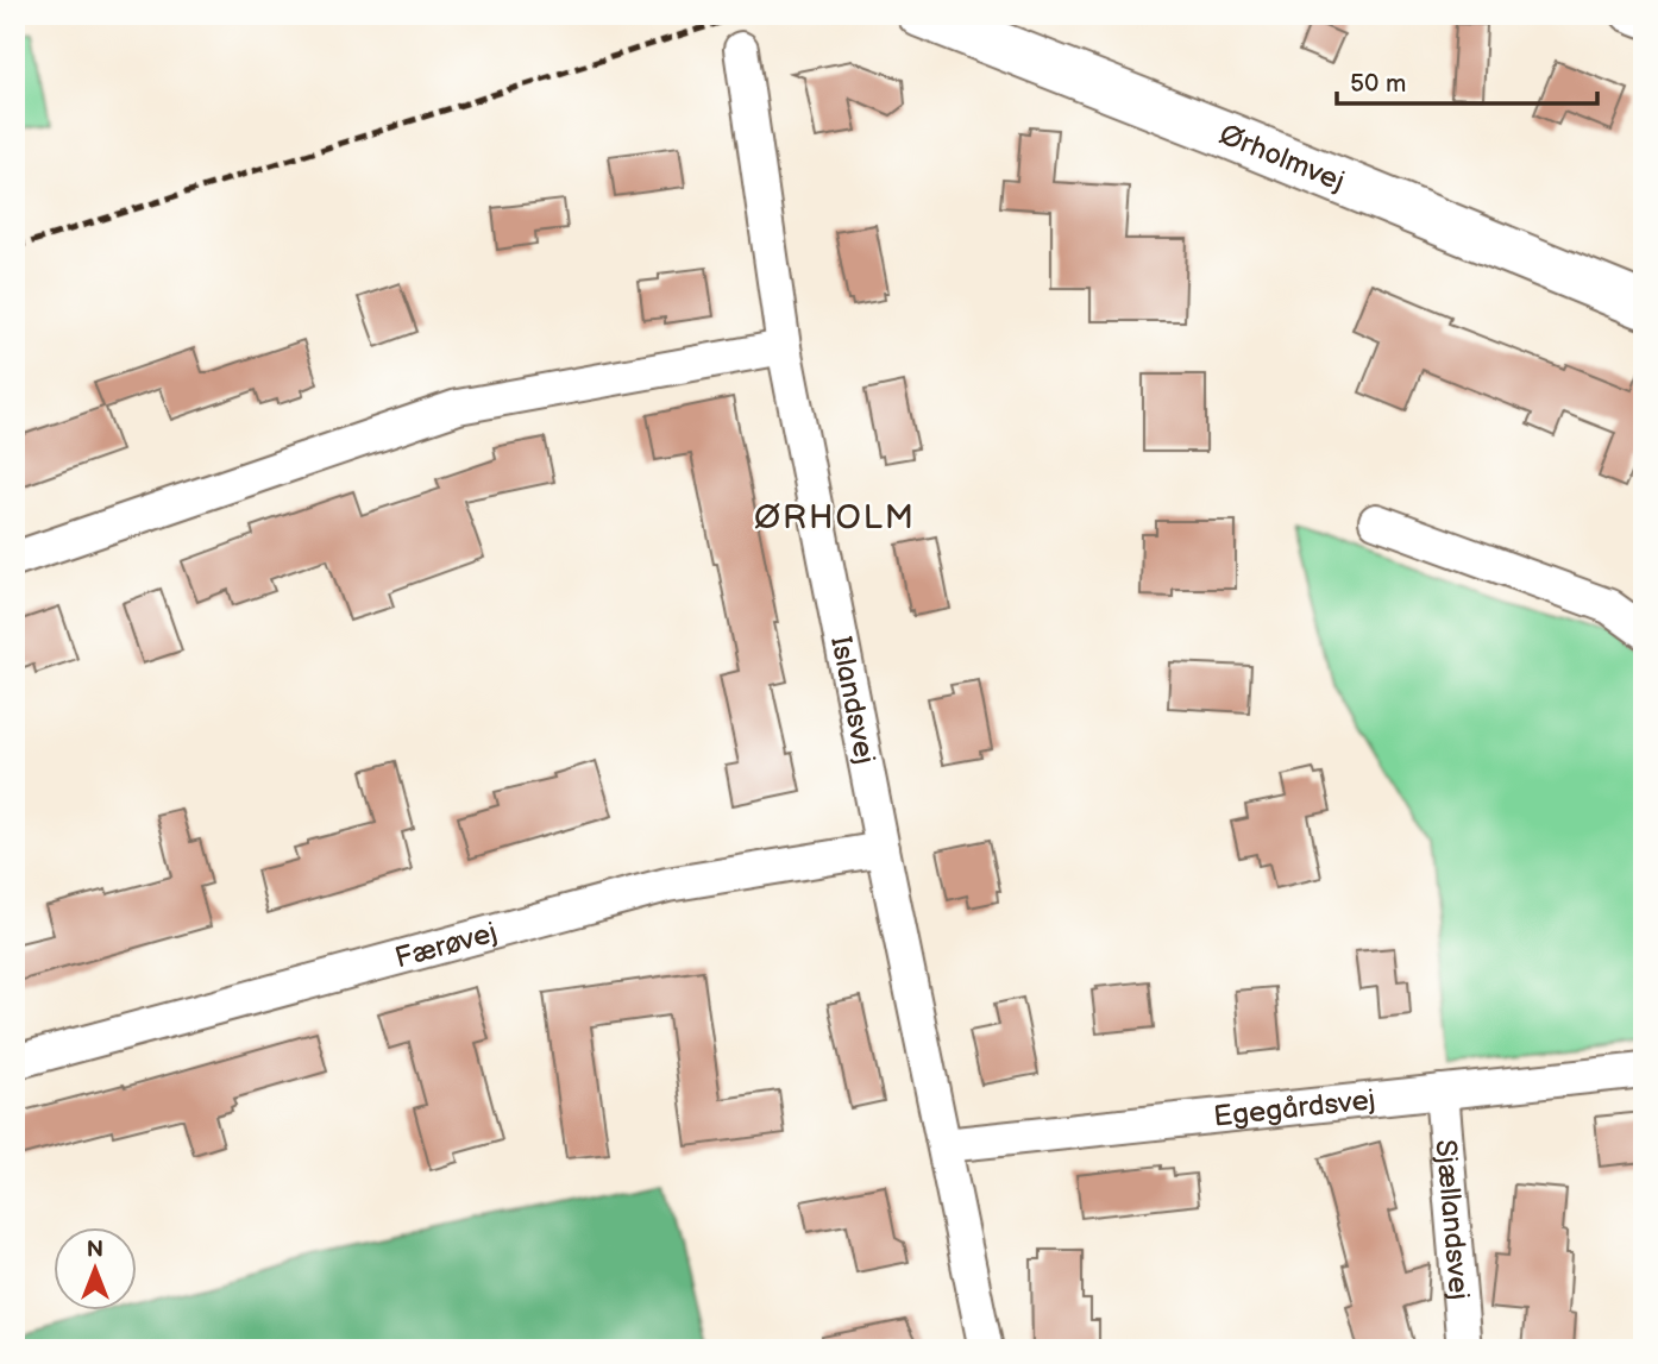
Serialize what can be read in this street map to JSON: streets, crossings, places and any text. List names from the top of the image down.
{
  "streets": {
    "street": [
      "Ørholmvej",
      "Islandsvej",
      "Færøvej",
      "Egegårdsvej",
      "Sjællandsvej"
    ]
  },
  "crossings": [
    ["Islandsvej", "Færøvej"],
    ["Islandsvej", "Egegårdsvej"],
    ["Egegårdsvej", "Sjællandsvej"]
  ],
  "districts": ["ØRHOLM"],
  "scale_bar": "50 m",
  "north": "top"
}
